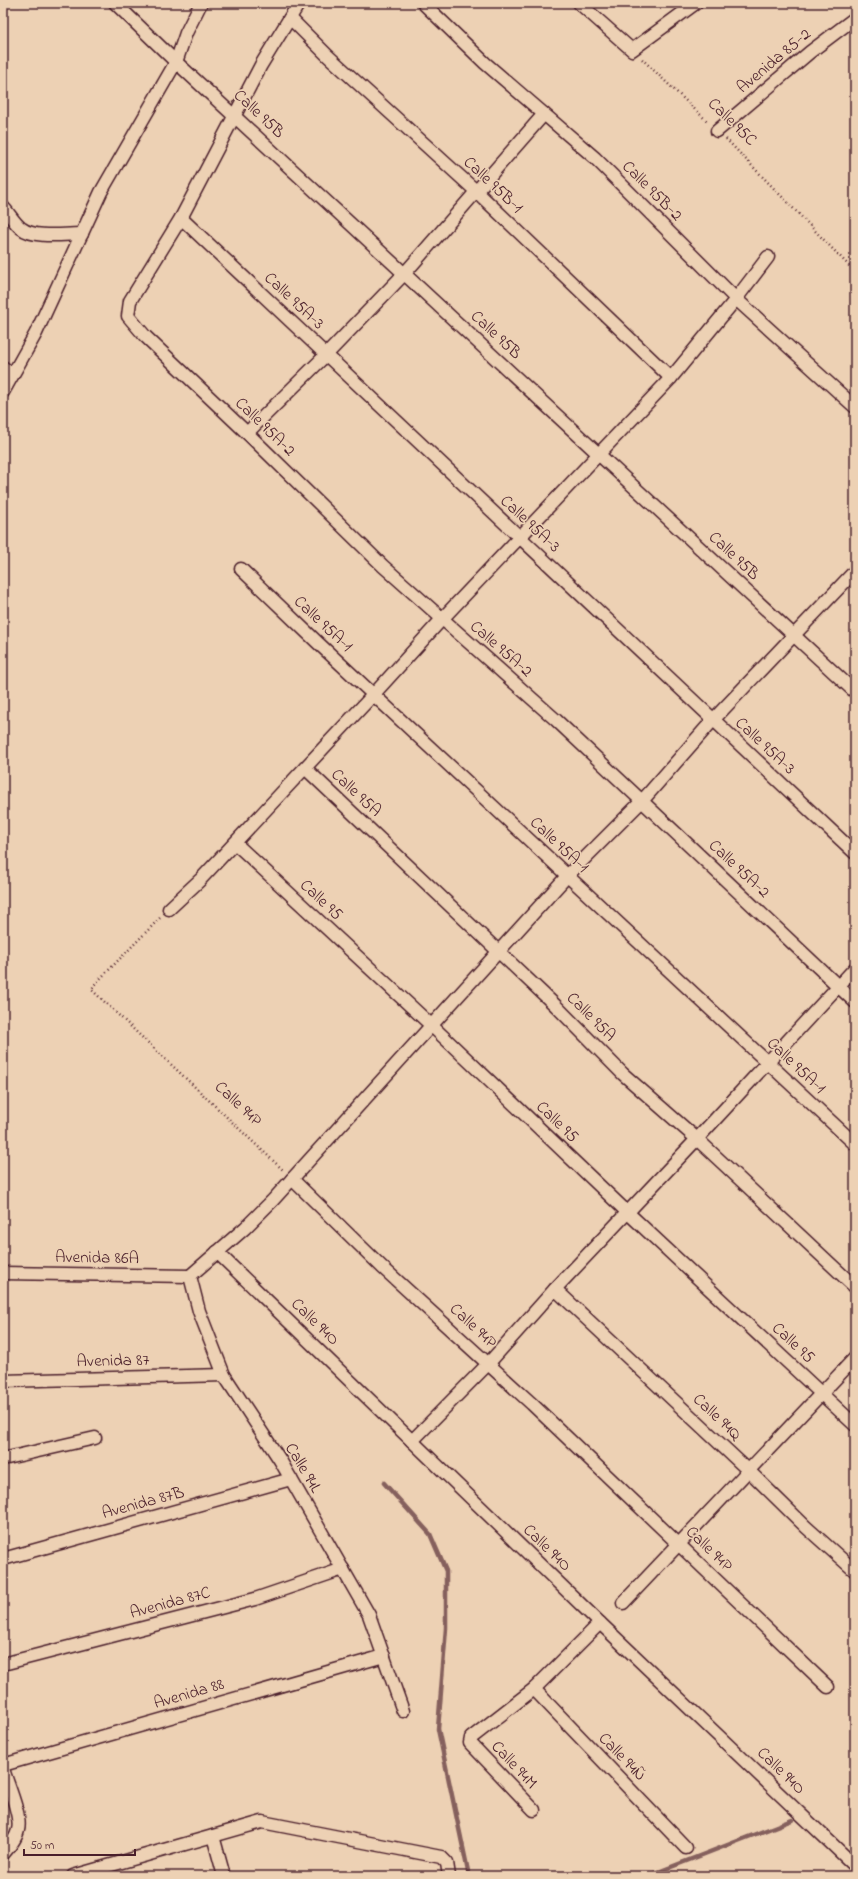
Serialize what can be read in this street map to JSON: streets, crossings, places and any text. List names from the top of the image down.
{
  "streets": {
    "street": [
      "Avenida 85-2",
      "Calle 95B",
      "Calle 95B-1",
      "Calle 95B-2",
      "Calle 95A-3",
      "Calle 95A-2",
      "Calle 95A-1",
      "Calle 95A",
      "Calle 95",
      "Calle 94P",
      "Avenida 86A",
      "Calle 94O",
      "Avenida 87",
      "Calle 94Q",
      "Calle 94L",
      "Avenida 87B",
      "Avenida 87C",
      "Avenida 88",
      "Calle 94Ñ",
      "Calle 94M"
    ],
    "path": ["Calle 95C"]
  },
  "crossings": [
    ["Avenida 85-2", "Calle 95C"],
    ["Calle 95A-3", "Calle 95A-2"],
    ["Avenida 86A", "Calle 94L"],
    ["Avenida 87", "Calle 94L"],
    ["Calle 94L", "Avenida 87B"],
    ["Calle 94L", "Avenida 87C"],
    ["Calle 94L", "Avenida 88"],
    ["Calle 94Ñ", "Calle 94M"]
  ],
  "scale_bar": "50 m"
}
